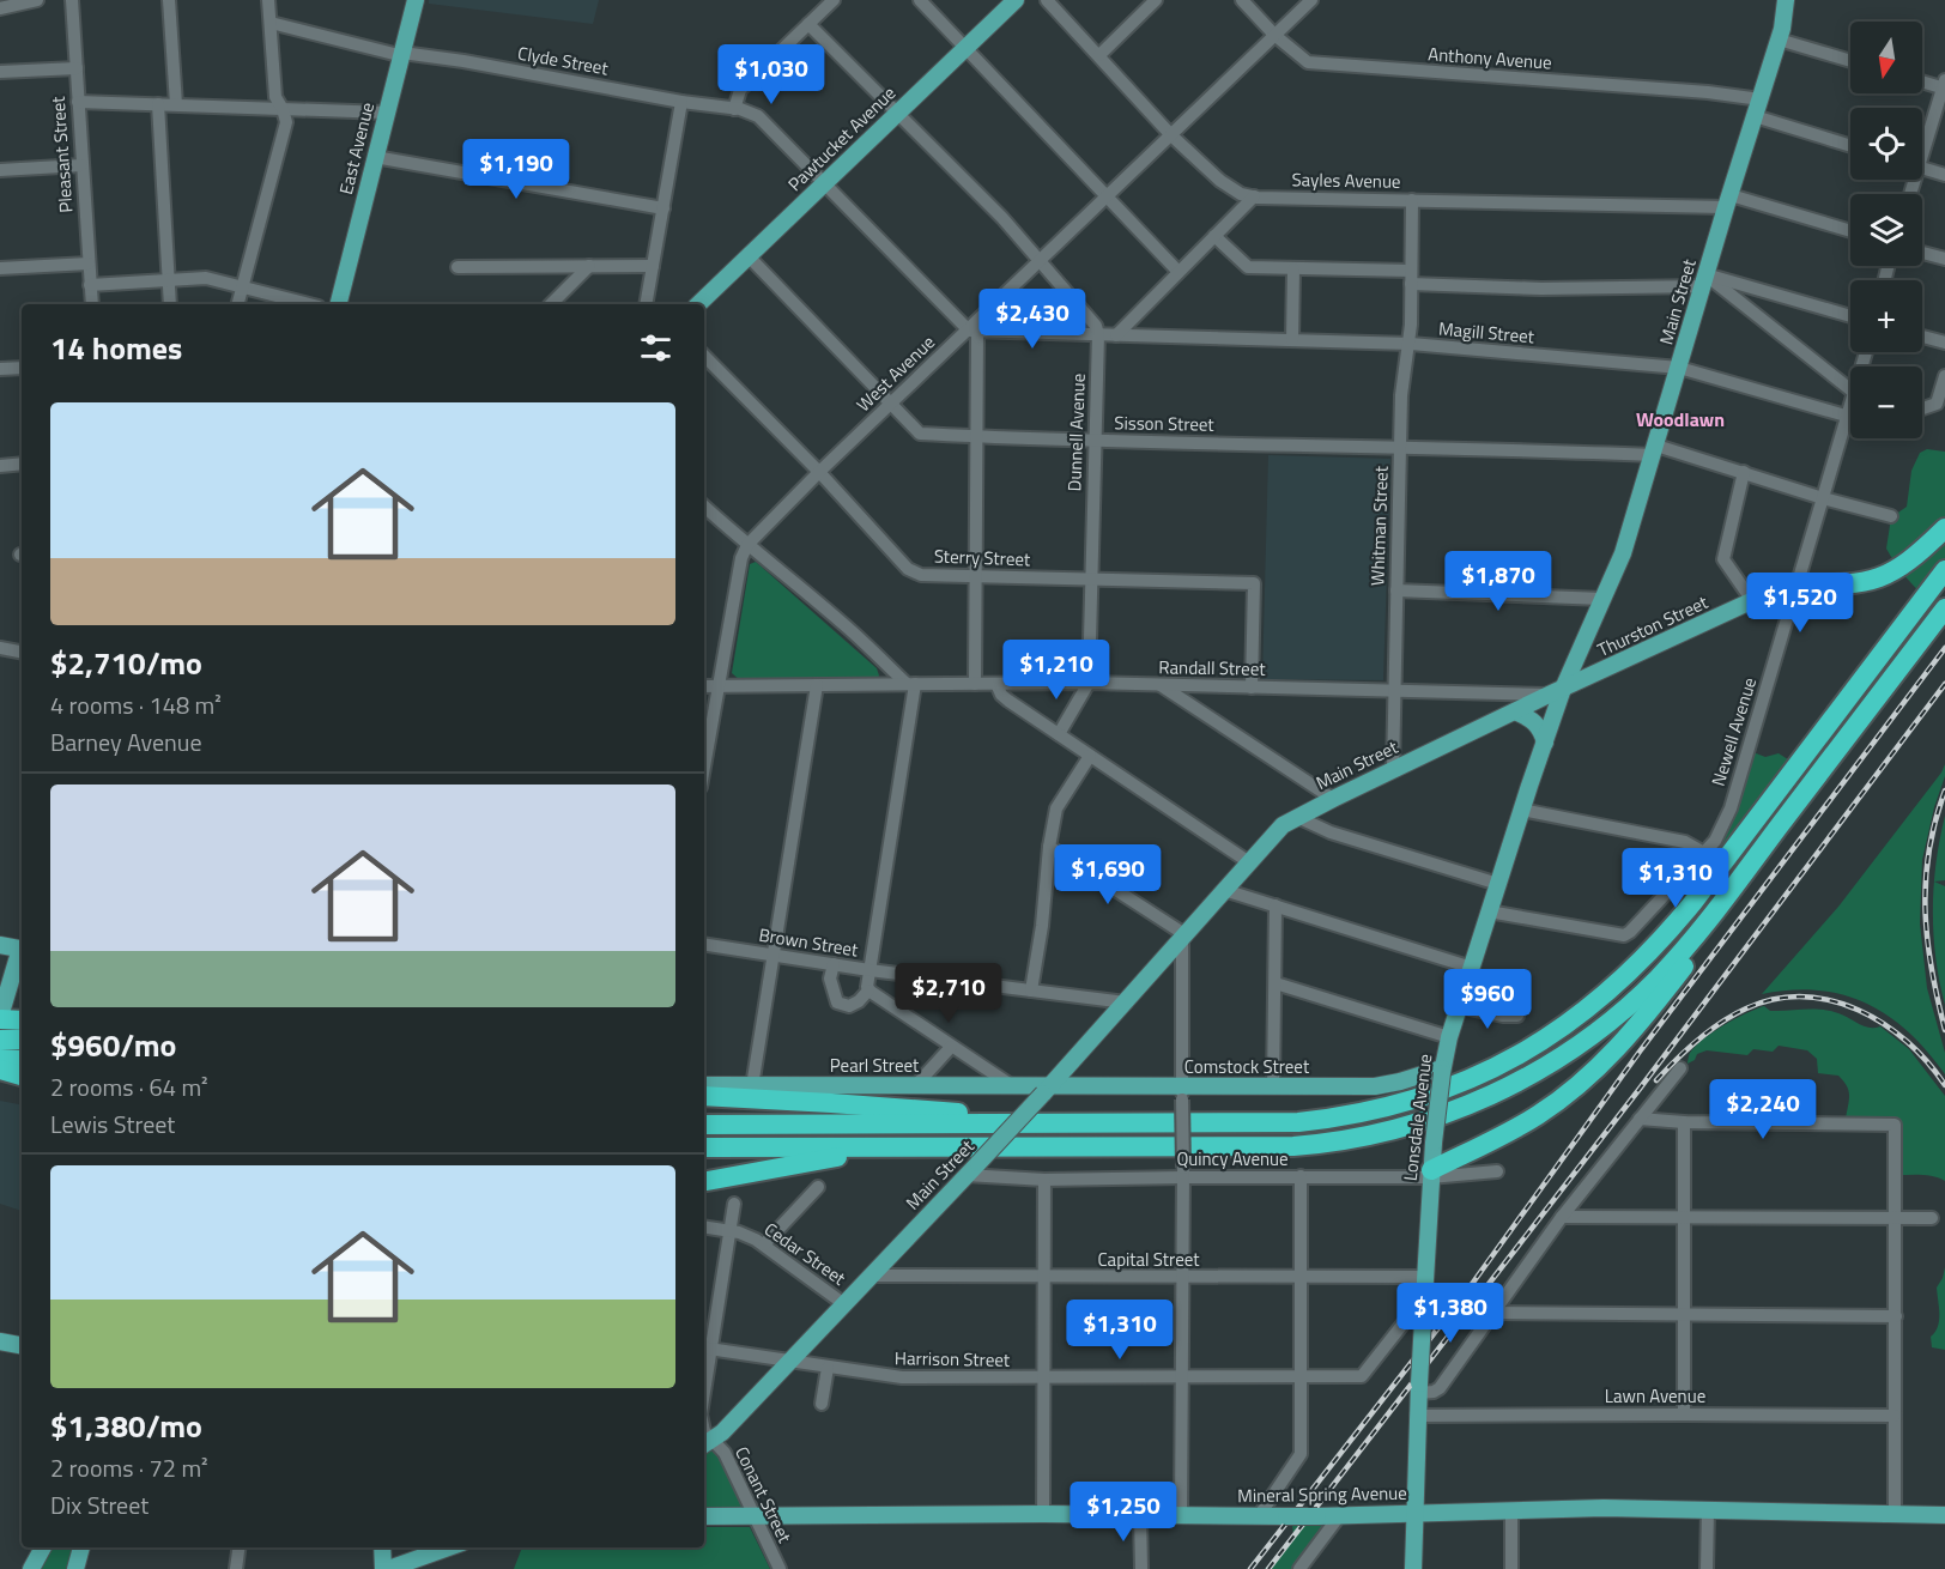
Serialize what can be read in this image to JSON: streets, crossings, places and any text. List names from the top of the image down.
{
  "streets": {
    "main road": [
      "Pawtucket Avenue",
      "East Avenue",
      "Main Street",
      "Thurston Street",
      "Pearl Street",
      "Comstock Street",
      "Lonsdale Avenue",
      "Mineral Spring Avenue"
    ],
    "street": [
      "Anthony Avenue",
      "Clyde Street",
      "Pleasant Street",
      "Sayles Avenue",
      "Magill Street",
      "West Avenue",
      "Sisson Street",
      "Dunnell Avenue",
      "Whitman Street",
      "Sterry Street",
      "Randall Street",
      "Newell Avenue",
      "Brown Street",
      "Quincy Avenue",
      "Cedar Street",
      "Capital Street",
      "Harrison Street",
      "Lawn Avenue",
      "Conant Street"
    ]
  },
  "crossings": [
    ["Anthony Avenue", "Main Street"],
    ["Anthony Avenue", "West Avenue"],
    ["Clyde Street", "Pawtucket Avenue"],
    ["Clyde Street", "East Avenue"],
    ["Clyde Street", "West Avenue"],
    ["Pawtucket Avenue", "Sisson Street"],
    ["Sayles Avenue", "Main Street"],
    ["Sayles Avenue", "West Avenue"],
    ["Sayles Avenue", "Whitman Street"],
    ["Main Street", "Magill Street"],
    ["Main Street", "Sisson Street"],
    ["Main Street", "Whitman Street"],
    ["Main Street", "Thurston Street"],
    ["Main Street", "Randall Street"],
    ["Main Street", "Brown Street"],
    ["Main Street", "Pearl Street"],
    ["Main Street", "Comstock Street"],
    ["Main Street", "Lonsdale Avenue"],
    ["Main Street", "Quincy Avenue"],
    ["Main Street", "Cedar Street"],
    ["Main Street", "Capital Street"],
    ["Main Street", "Harrison Street"],
    ["Main Street", "Conant Street"],
    ["Magill Street", "Dunnell Avenue"],
    ["Magill Street", "Whitman Street"],
    ["Magill Street", "Newell Avenue"],
    ["West Avenue", "Sisson Street"],
    ["West Avenue", "Sterry Street"],
    ["West Avenue", "Randall Street"],
    ["Sisson Street", "Dunnell Avenue"],
    ["Sisson Street", "Whitman Street"],
    ["Sisson Street", "Newell Avenue"],
    ["Dunnell Avenue", "Sterry Street"],
    ["Dunnell Avenue", "Randall Street"],
    ["Whitman Street", "Randall Street"],
    ["Sterry Street", "Randall Street"],
    ["Thurston Street", "Randall Street"],
    ["Thurston Street", "Newell Avenue"],
    ["Thurston Street", "Lonsdale Avenue"],
    ["Randall Street", "Lonsdale Avenue"],
    ["Newell Avenue", "Lonsdale Avenue"],
    ["Pearl Street", "Comstock Street"],
    ["Comstock Street", "Lonsdale Avenue"],
    ["Lonsdale Avenue", "Quincy Avenue"],
    ["Lonsdale Avenue", "Capital Street"],
    ["Lonsdale Avenue", "Harrison Street"],
    ["Lonsdale Avenue", "Lawn Avenue"],
    ["Lonsdale Avenue", "Mineral Spring Avenue"],
    ["Cedar Street", "Conant Street"],
    ["Harrison Street", "Conant Street"],
    ["Conant Street", "Mineral Spring Avenue"]
  ],
  "districts": ["Woodlawn"],
  "north": "bottom",
  "page": {
    "map_buttons": ["+", "−"],
    "price": [
      "$1,030",
      "$1,190",
      "$2,430",
      "$1,870",
      "$1,520",
      "$1,210",
      "$1,690",
      "$1,310",
      "$2,710",
      "$960",
      "$2,240",
      "$1,380",
      "$1,310",
      "$1,250"
    ],
    "heading": "14 homes",
    "list": [
      {
        "name": "$2,710/mo",
        "note": "4 rooms · 148 m² · Barney Avenue"
      },
      {
        "name": "$960/mo",
        "note": "2 rooms · 64 m² · Lewis Street"
      },
      {
        "name": "$1,380/mo",
        "note": "2 rooms · 72 m² · Dix Street"
      }
    ]
  }
}
